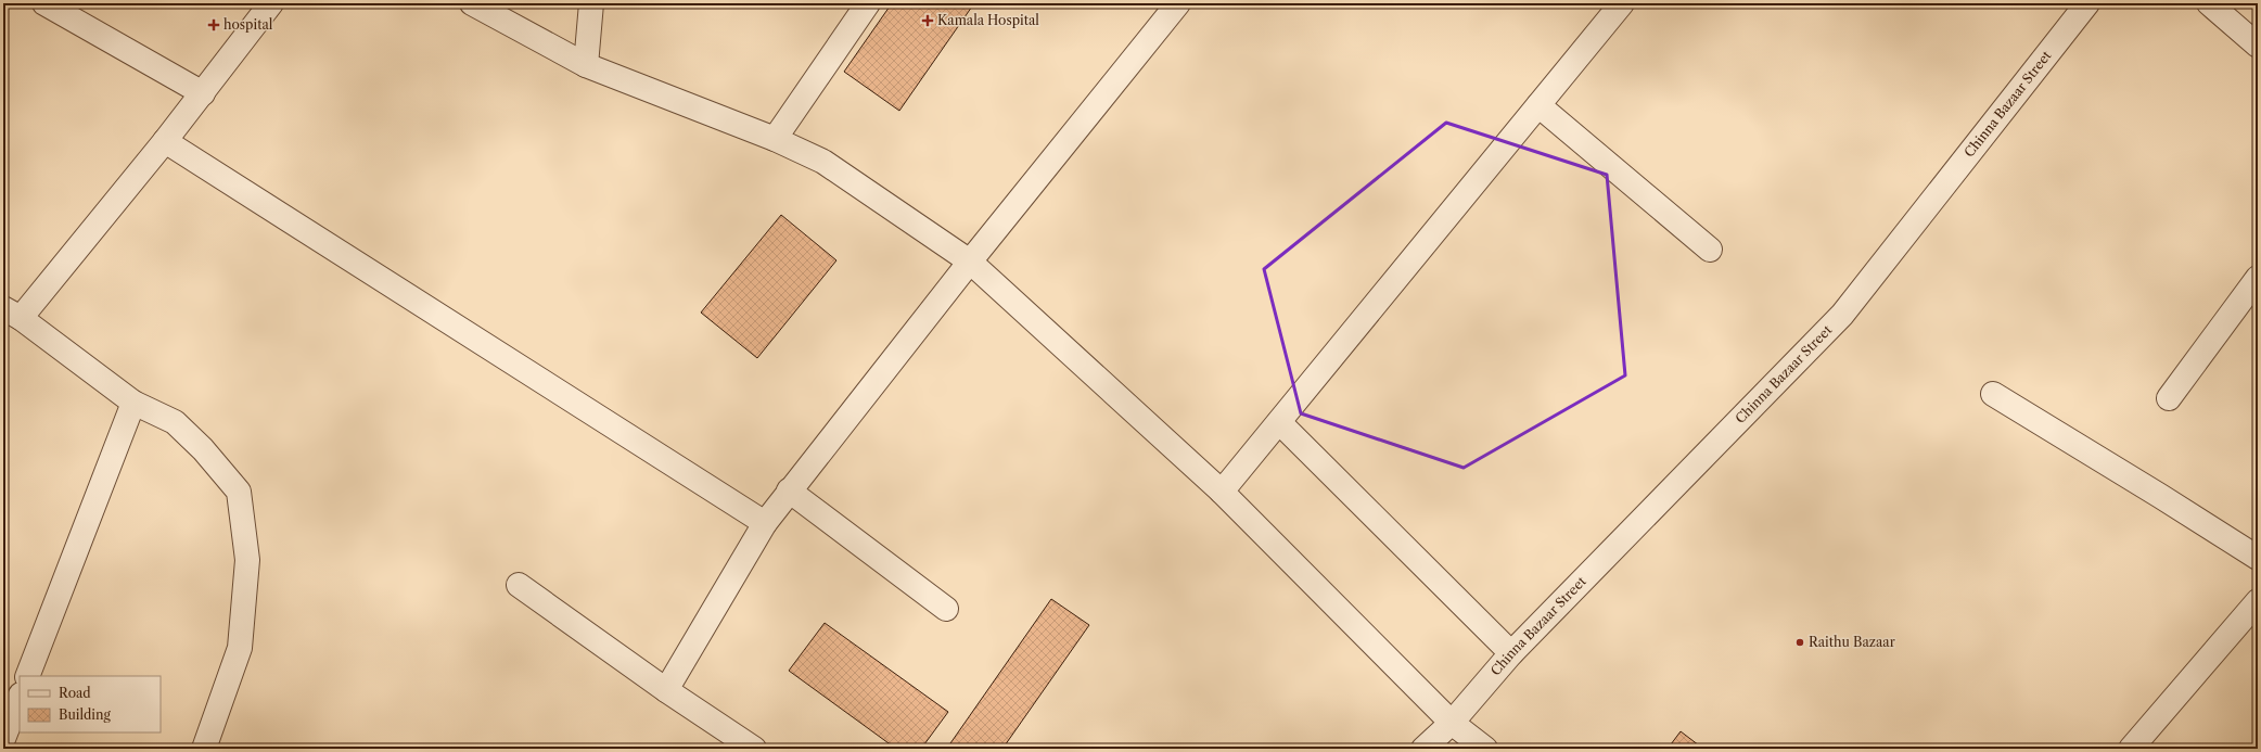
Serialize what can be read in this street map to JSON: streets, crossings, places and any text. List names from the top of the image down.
{
  "streets": {
    "street": ["Chinna Bazaar Street"]
  },
  "places": {
    "health": ["Kamala Hospital", "hospital"],
    "other": ["Raithu Bazaar"]
  },
  "legend": ["Road", "Building"]
}
